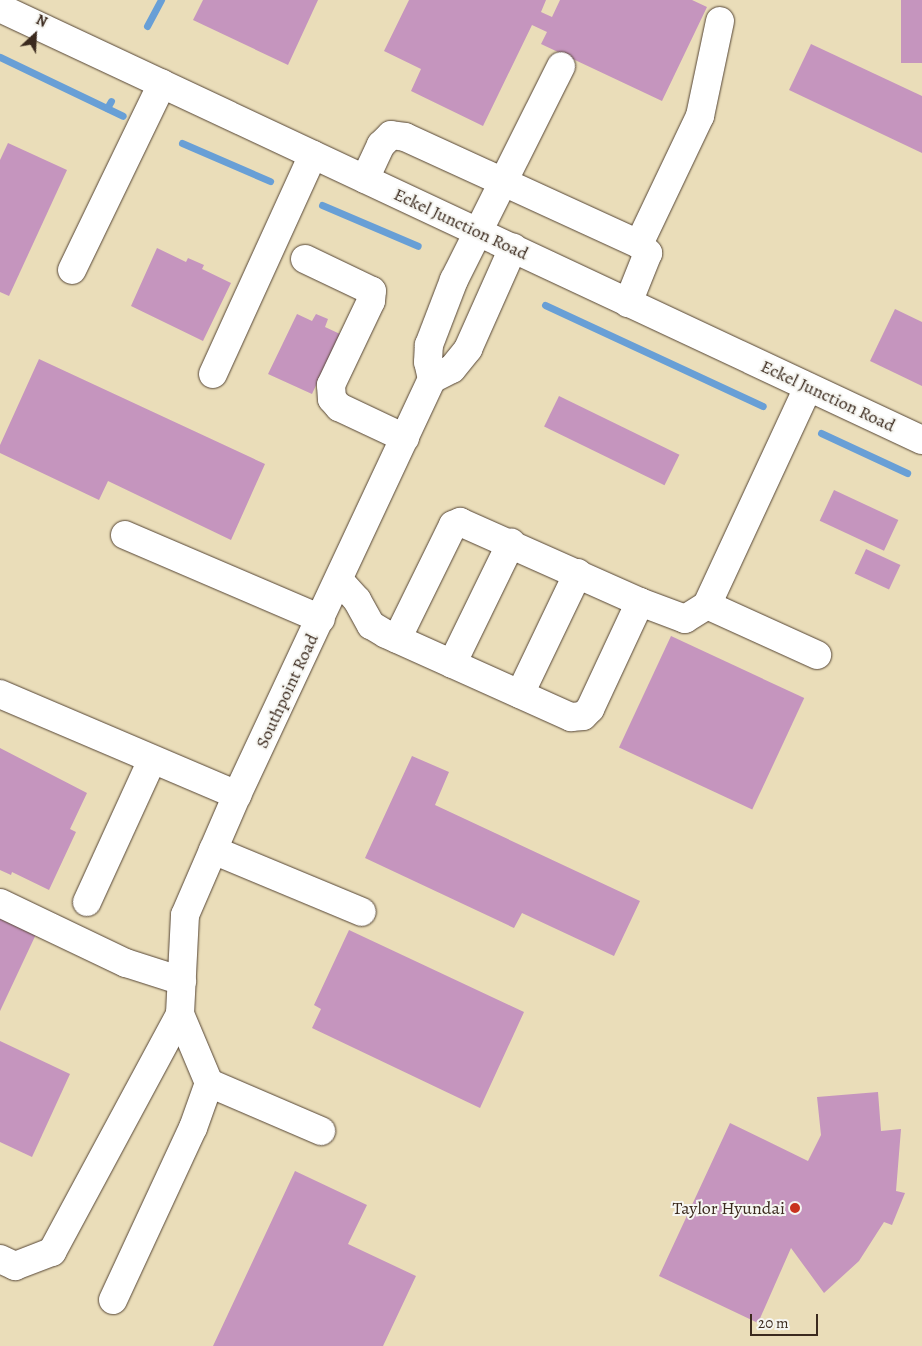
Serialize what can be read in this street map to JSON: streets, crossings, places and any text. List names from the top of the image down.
{
  "streets": {
    "street": ["Eckel Junction Road", "Southpoint Road"]
  },
  "places": ["Taylor Hyundai"],
  "scale_bar": "20 m",
  "north": "top right"
}
